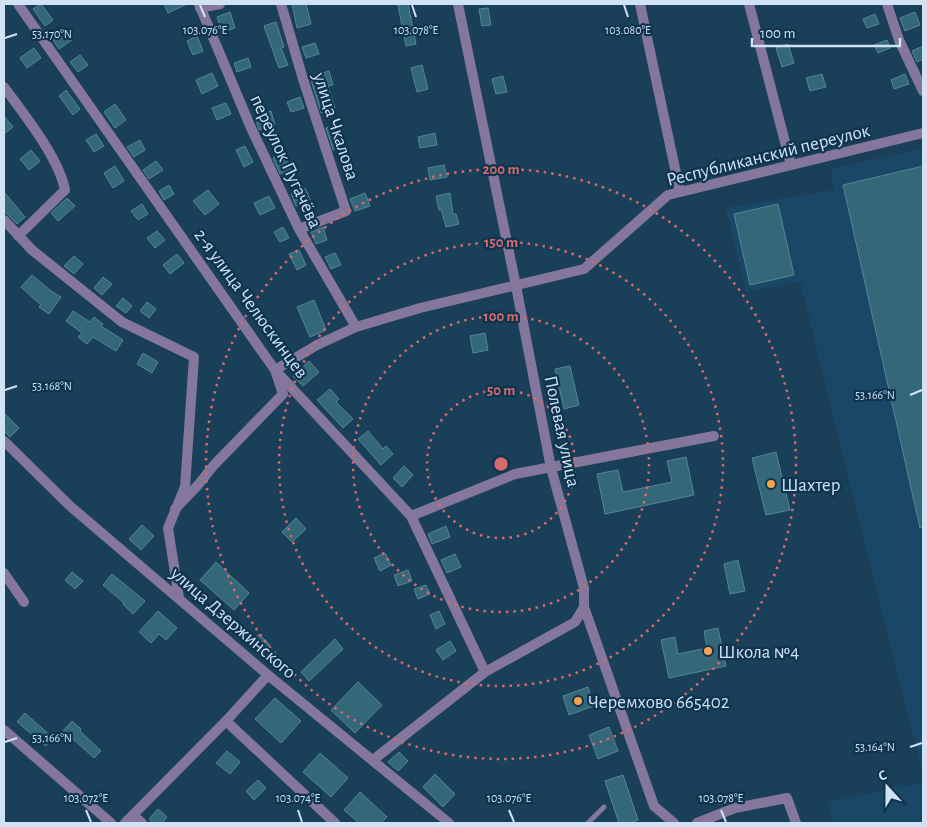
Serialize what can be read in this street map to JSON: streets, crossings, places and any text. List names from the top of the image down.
{
  "streets": {
    "street": [
      "улица Чкалова",
      "Республиканский переулок",
      "переулок Пугачёва",
      "2-я улица Челюскинцев",
      "Полевая улица",
      "улица Дзержинского"
    ]
  },
  "crossings": [
    ["улица Чкалова", "переулок Пугачёва"],
    ["Республиканский переулок", "переулок Пугачёва"],
    ["Республиканский переулок", "2-я улица Челюскинцев"],
    ["Республиканский переулок", "Полевая улица"]
  ],
  "places": ["Шахтер", "Школа №4", "Черемхово 665402"],
  "scale_bar": "100 m",
  "north": "top",
  "coordinates": [
    "103.076°E",
    "103.078°E",
    "103.080°E",
    "53.170°N",
    "53.168°N",
    "53.166°N",
    "53.164°N",
    "103.072°E",
    "103.074°E"
  ],
  "rings": [
    "200 m",
    "150 m",
    "100 m",
    "50 m"
  ]
}
